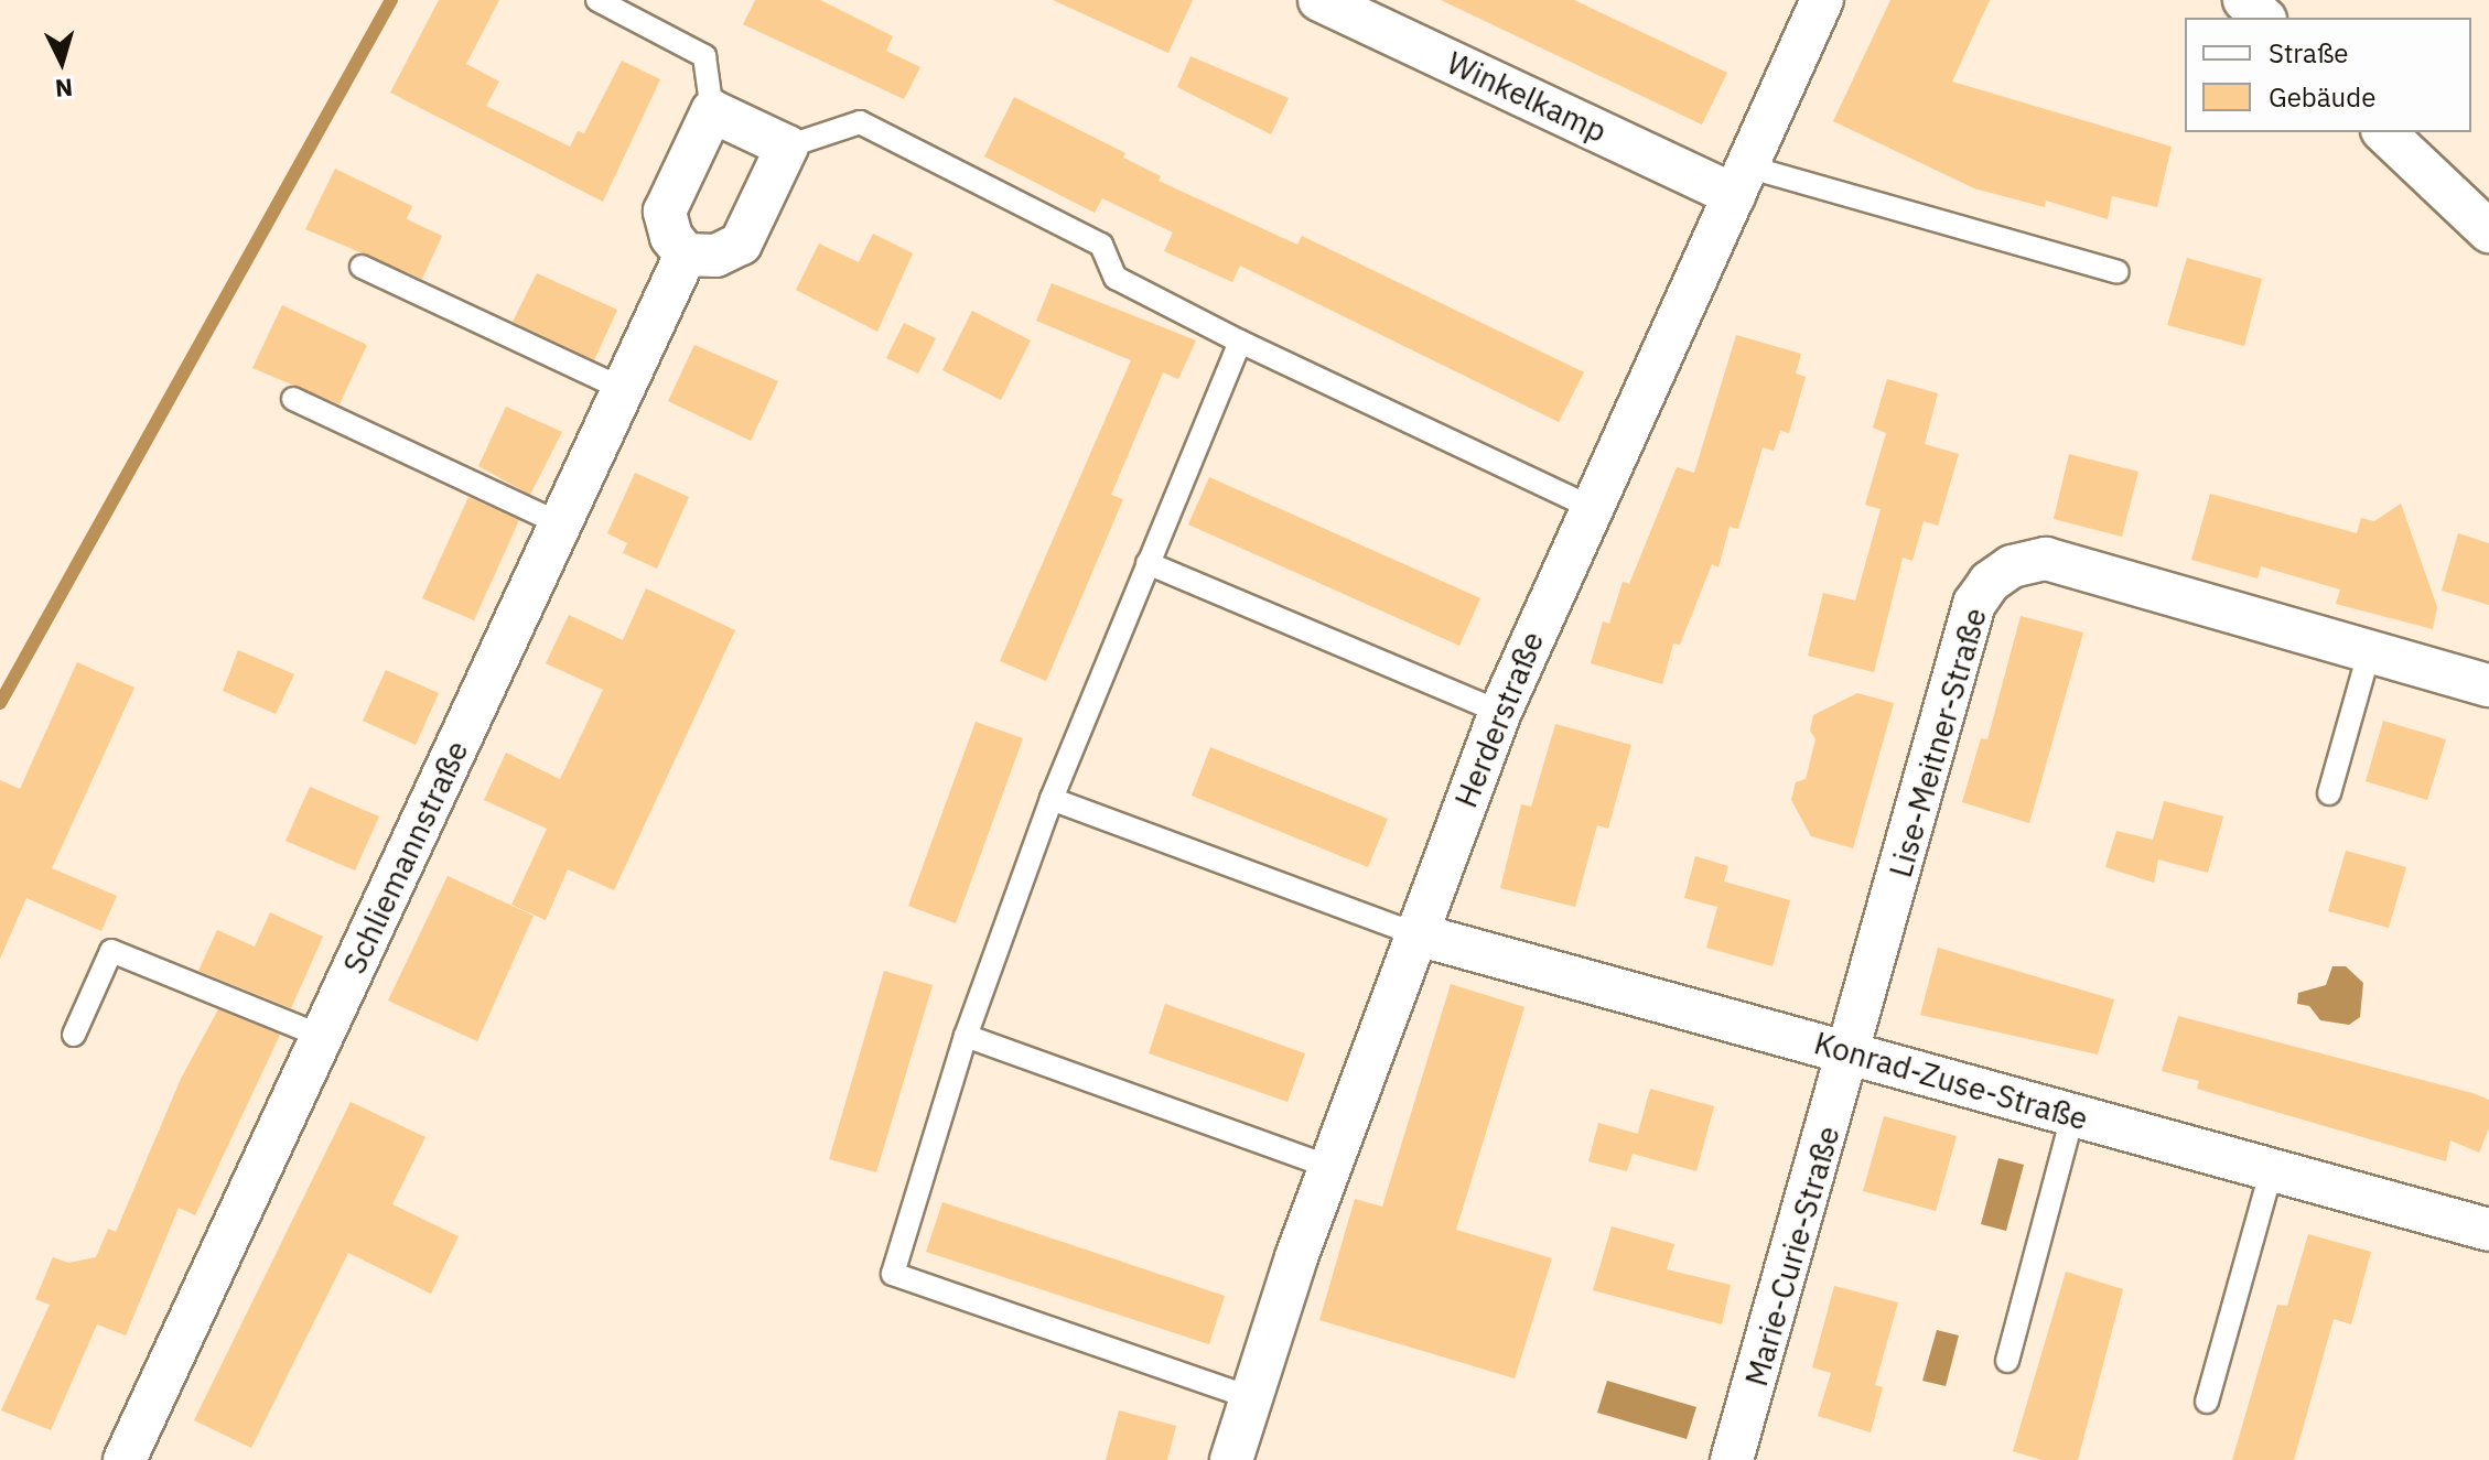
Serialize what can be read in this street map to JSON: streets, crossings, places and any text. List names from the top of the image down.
{
  "streets": {
    "street": [
      "Winkelkamp",
      "Herderstraße",
      "Lise-Meitner-Straße",
      "Schliemannstraße",
      "Konrad-Zuse-Straße",
      "Marie-Curie-Straße"
    ]
  },
  "crossings": [
    ["Winkelkamp", "Herderstraße"],
    ["Herderstraße", "Konrad-Zuse-Straße"],
    ["Lise-Meitner-Straße", "Konrad-Zuse-Straße"],
    ["Lise-Meitner-Straße", "Marie-Curie-Straße"],
    ["Konrad-Zuse-Straße", "Marie-Curie-Straße"]
  ],
  "legend": ["Straße", "Gebäude"],
  "north": "bottom"
}
